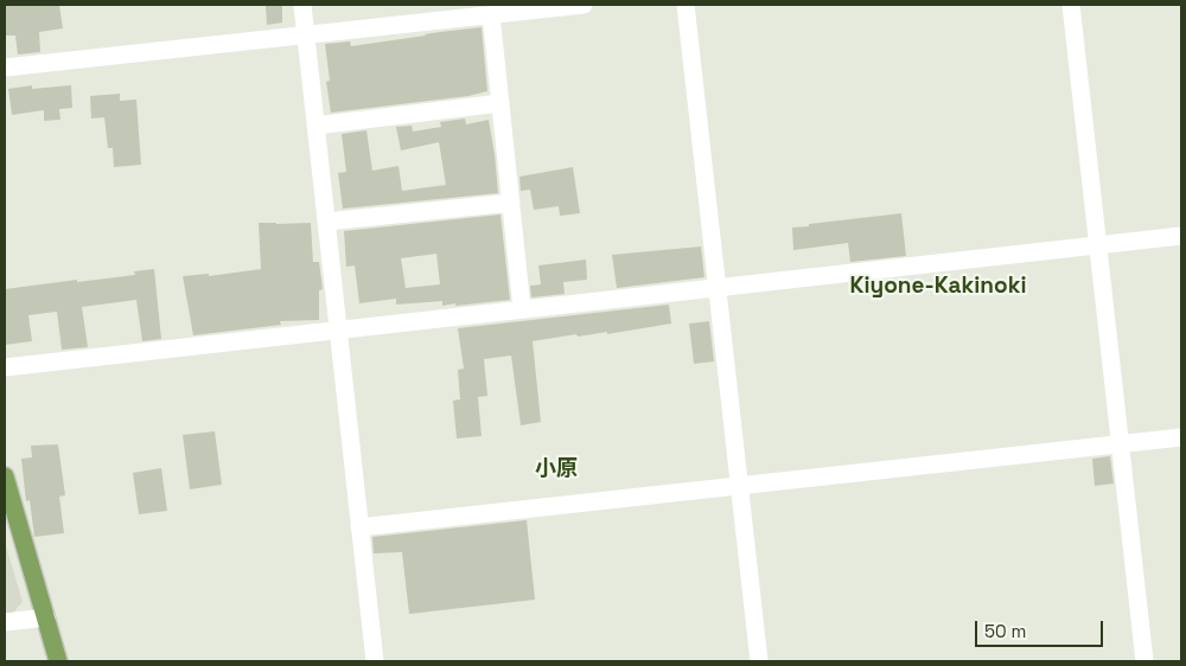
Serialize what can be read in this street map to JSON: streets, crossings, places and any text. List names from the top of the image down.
{
  "districts": ["Kiyone-Kakinoki", "小原"],
  "scale_bar": "50 m"
}
